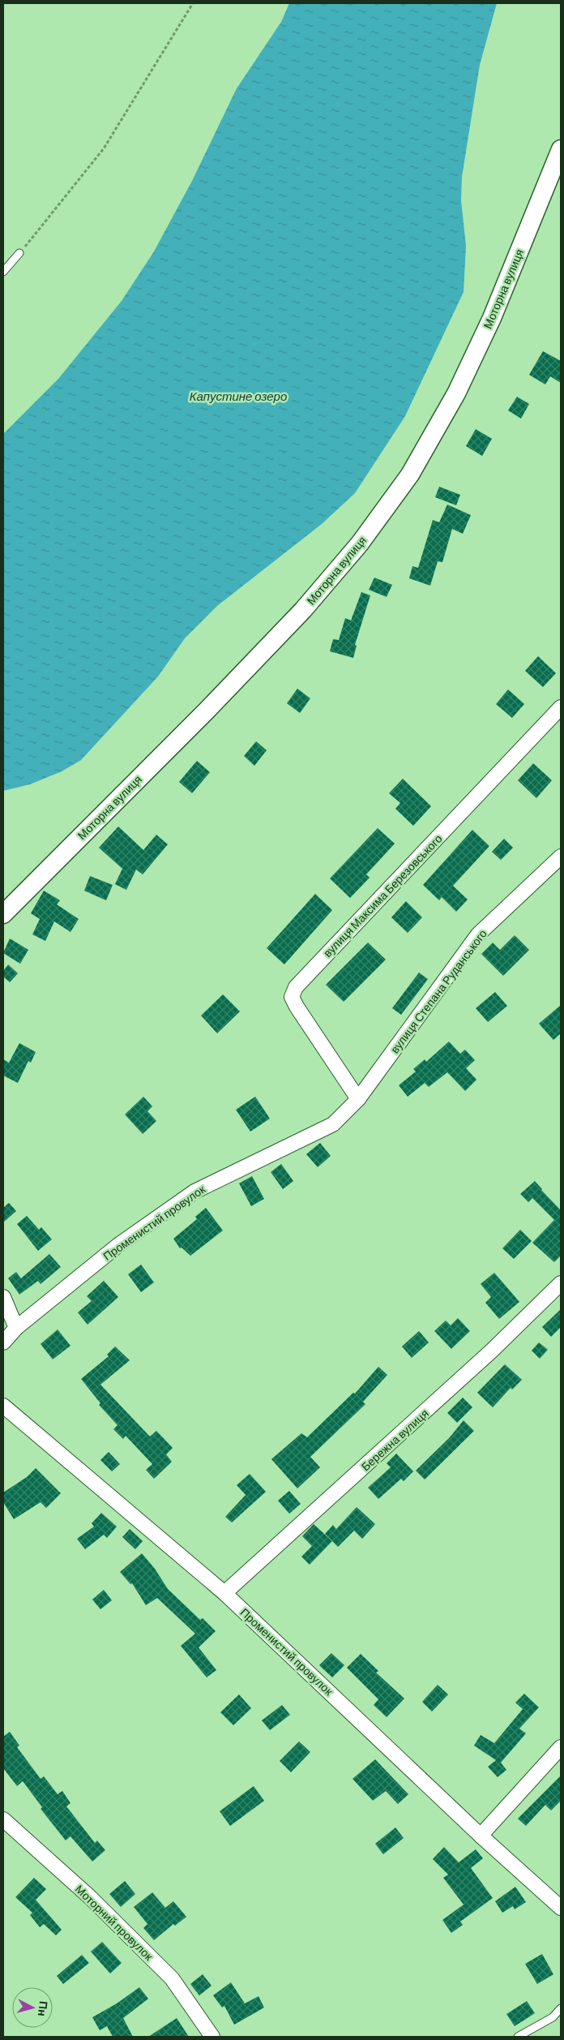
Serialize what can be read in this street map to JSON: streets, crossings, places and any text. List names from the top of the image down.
{
  "streets": {
    "street": [
      "Моторна вулиця",
      "вулиця Максима Березовського",
      "вулиця Степана Руданського",
      "Променистий провулок",
      "Бережна вулиця",
      "Моторний провулок"
    ]
  },
  "crossings": [
    ["вулиця Максима Березовського", "вулиця Степана Руданського"],
    ["вулиця Максима Березовського", "Променистий провулок"],
    ["вулиця Степана Руданського", "Променистий провулок"],
    ["Променистий провулок", "Бережна вулиця"]
  ],
  "water": ["Капустине озеро"],
  "north": "right"
}
